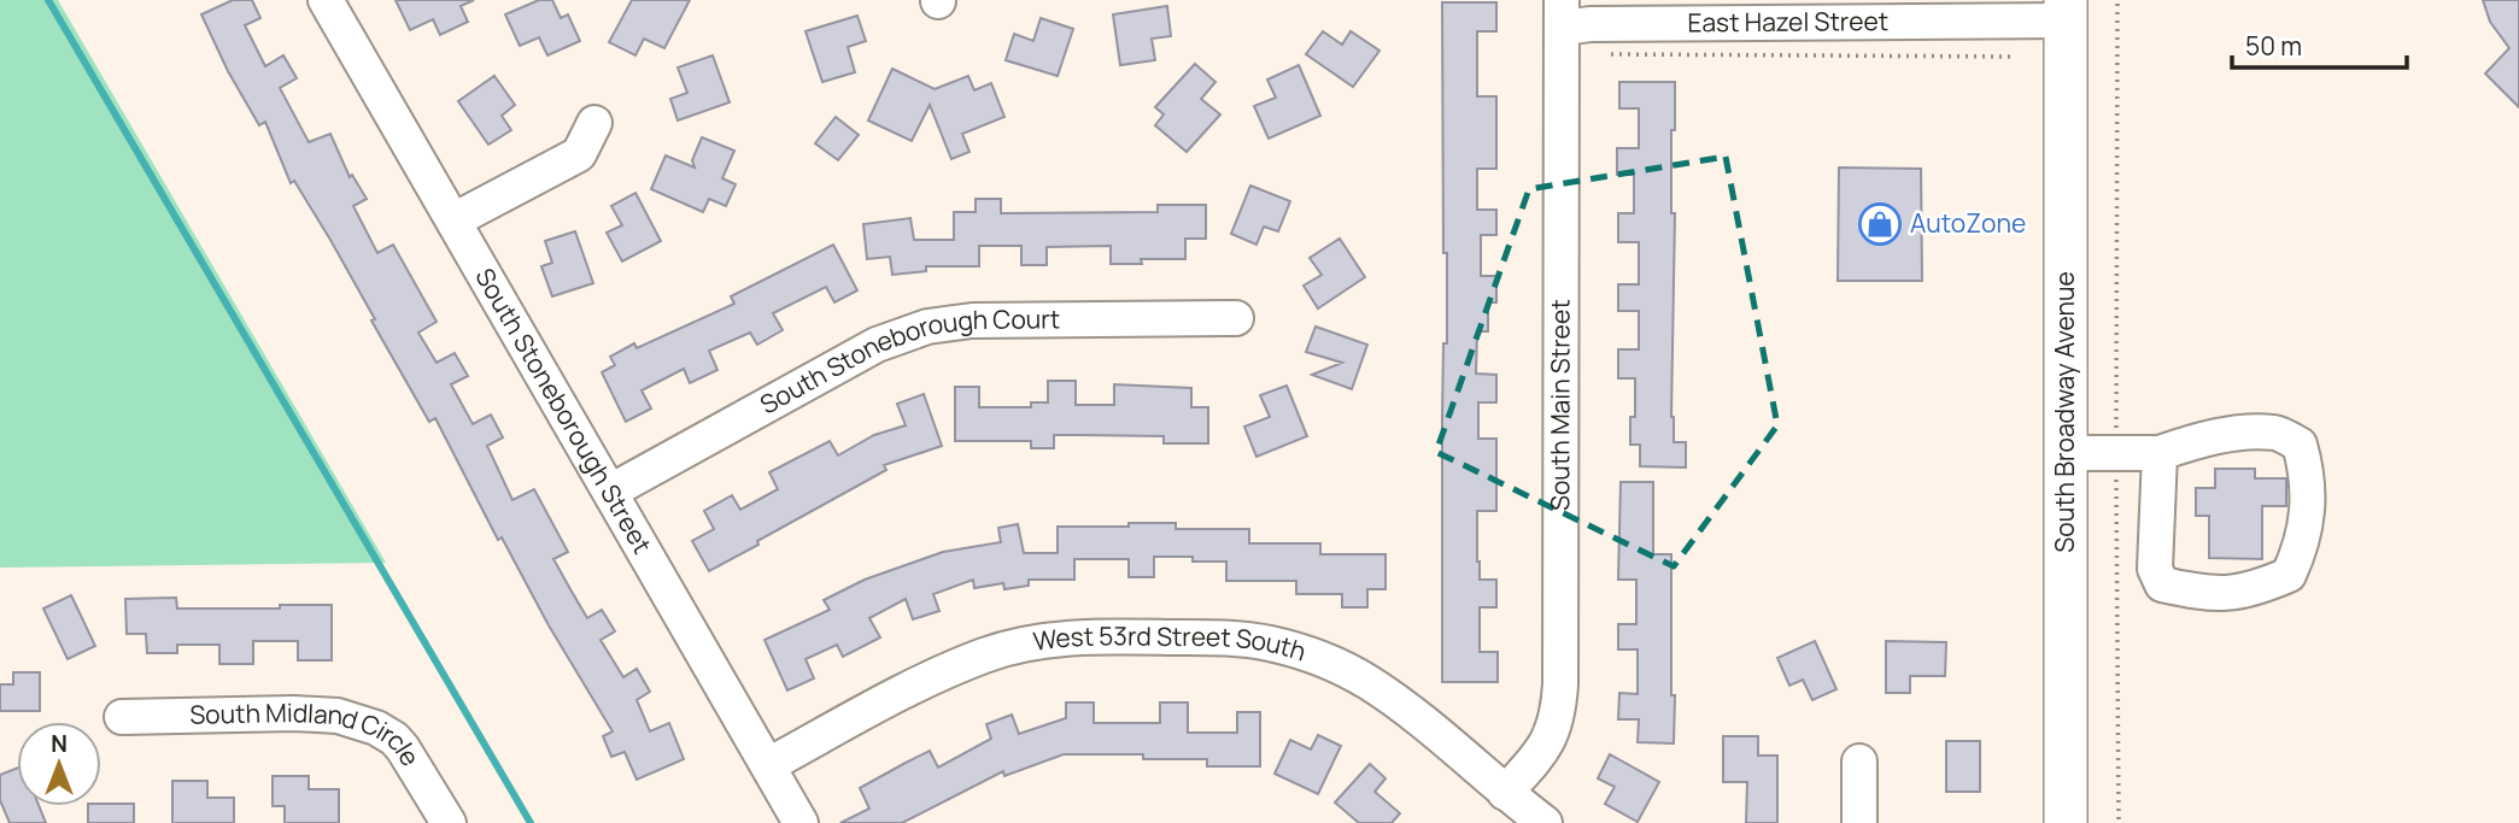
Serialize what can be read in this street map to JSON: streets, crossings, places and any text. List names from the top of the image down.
{
  "streets": {
    "main road": ["South Broadway Avenue"],
    "street": [
      "East Hazel Street",
      "South Stoneborough Court",
      "South Main Street",
      "South Stoneborough Street",
      "West 53rd Street South",
      "South Midland Circle"
    ]
  },
  "crossings": [
    ["East Hazel Street", "South Main Street"],
    ["East Hazel Street", "South Broadway Avenue"],
    ["South Stoneborough Court", "South Stoneborough Street"],
    ["South Main Street", "West 53rd Street South"],
    ["South Stoneborough Street", "West 53rd Street South"]
  ],
  "places": {
    "shop": ["AutoZone"]
  },
  "scale_bar": "50 m",
  "north": "top"
}
